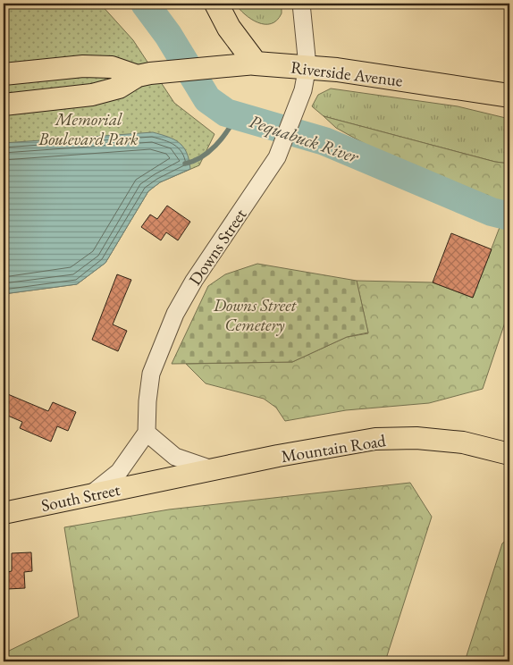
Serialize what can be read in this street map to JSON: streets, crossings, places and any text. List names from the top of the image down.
{
  "streets": {
    "highway": ["Riverside Avenue"],
    "main road": ["Mountain Road", "South Street"],
    "street": ["Downs Street"]
  },
  "crossings": [
    ["Riverside Avenue", "Downs Street"],
    ["Mountain Road", "South Street"]
  ],
  "water": ["Pequabuck River"],
  "parks": ["Memorial Boulevard Park", "Downs Street Cemetery"]
}
